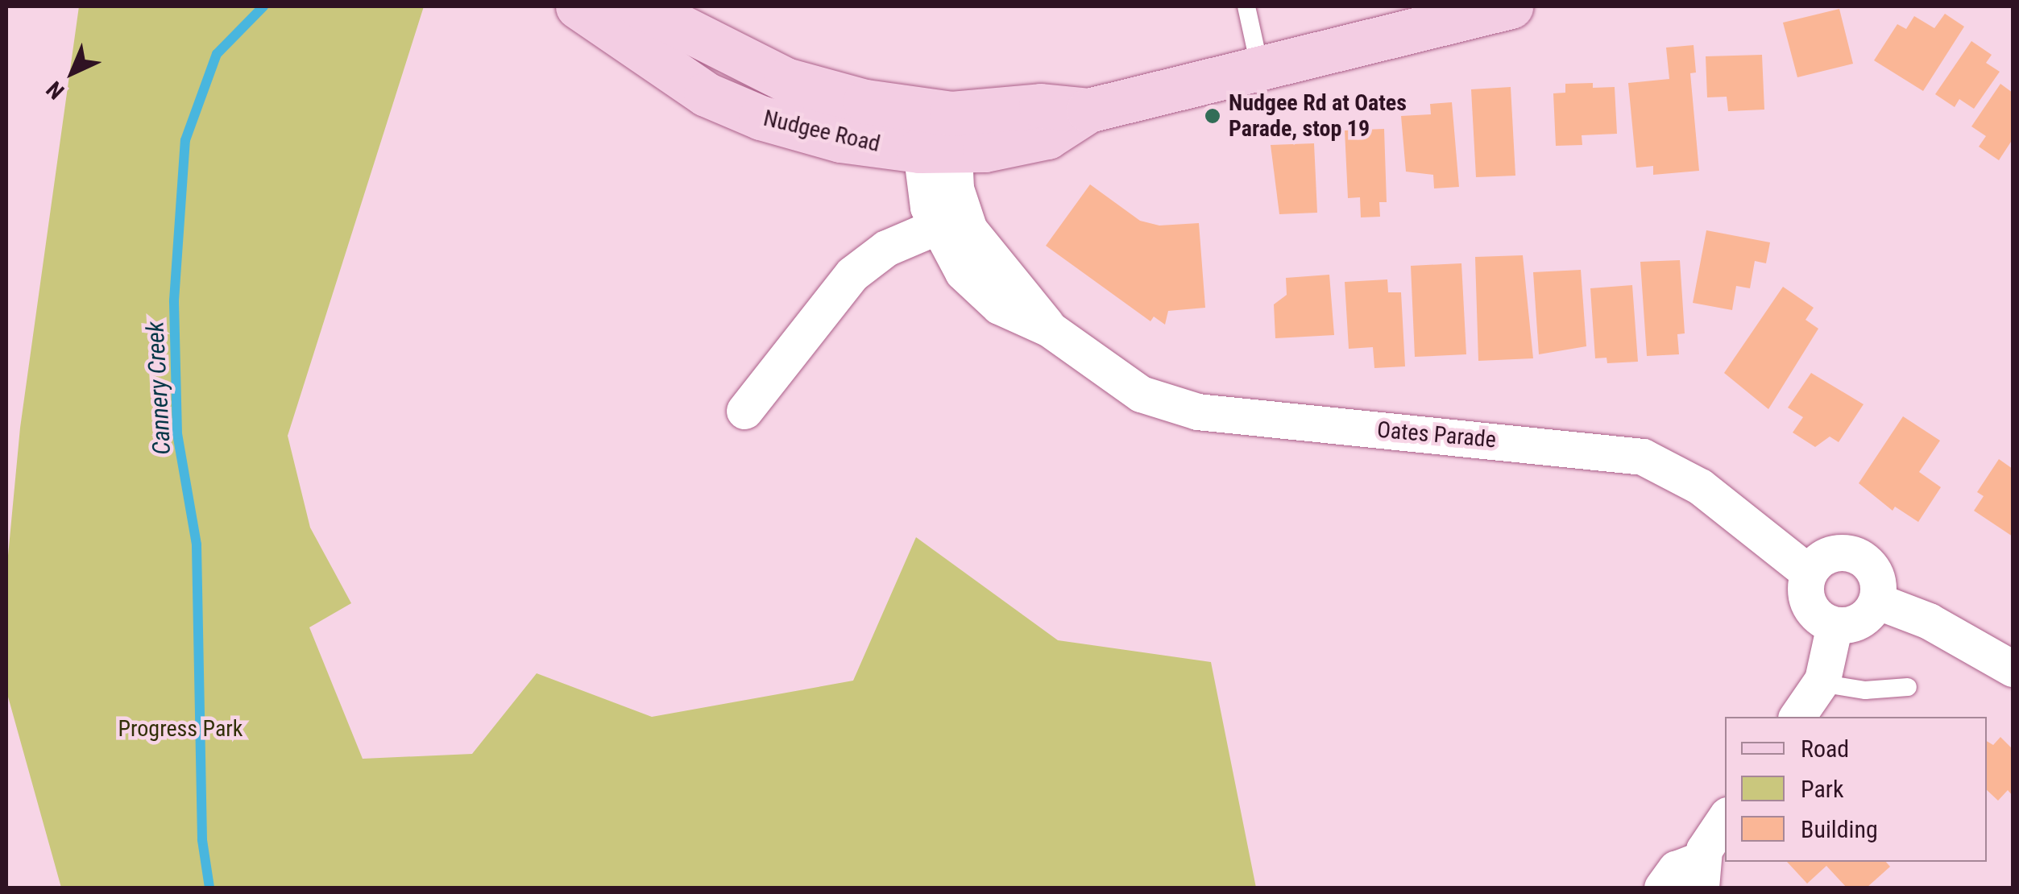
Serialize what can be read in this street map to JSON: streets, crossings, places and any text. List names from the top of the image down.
{
  "streets": {
    "main road": ["Nudgee Road"],
    "street": ["Oates Parade"]
  },
  "crossings": [
    ["Nudgee Road", "Oates Parade"]
  ],
  "water": ["Cannery Creek"],
  "parks": ["Progress Park"],
  "places": ["Nudgee Rd at Oates Parade, stop 19"],
  "legend": ["Road", "Park", "Building"],
  "north": "bottom left"
}
